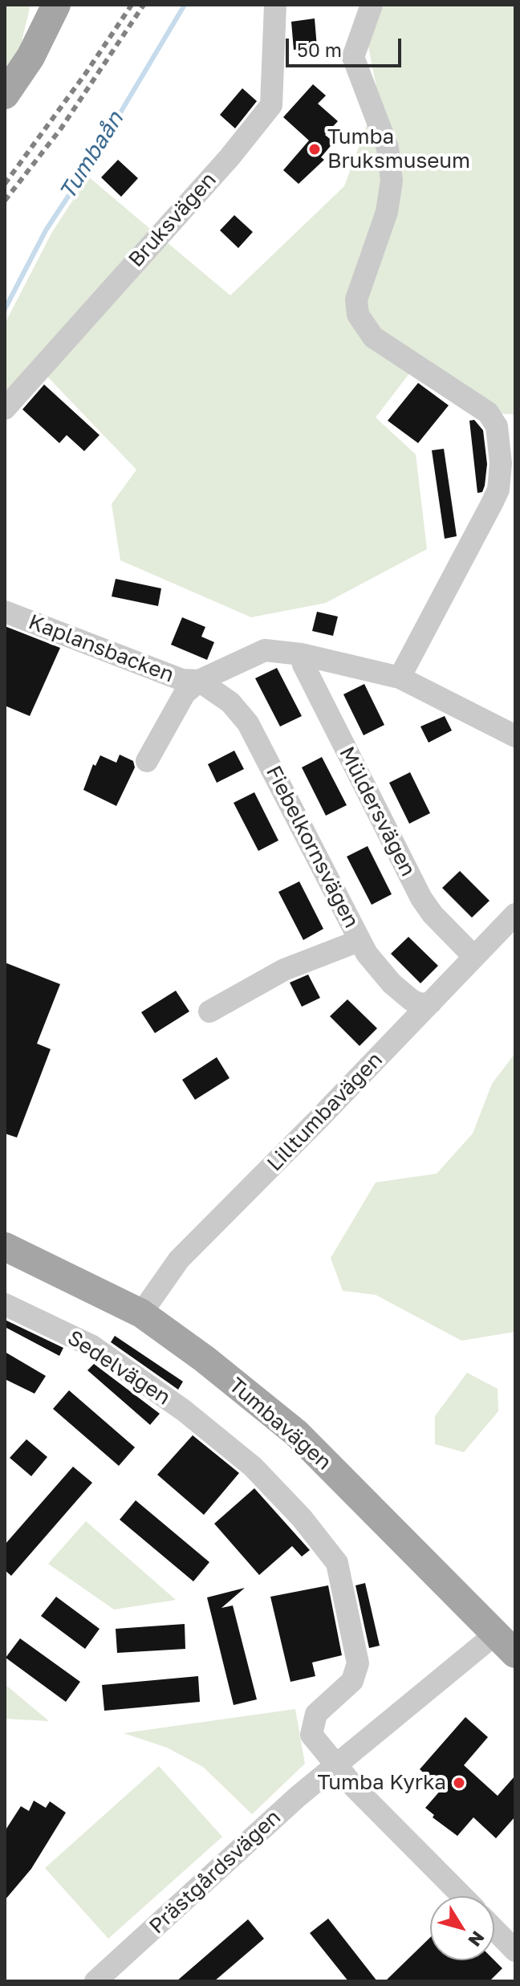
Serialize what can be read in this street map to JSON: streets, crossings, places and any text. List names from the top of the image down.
{
  "streets": {
    "main road": ["Tumbavägen"],
    "street": [
      "Bruksvägen",
      "Kaplansbacken",
      "Müldersvägen",
      "Fiebelkornsvägen",
      "Lilltumbavägen",
      "Sedelvägen",
      "Prästgårdsvägen"
    ]
  },
  "crossings": [
    ["Kaplansbacken", "Fiebelkornsvägen"],
    ["Müldersvägen", "Lilltumbavägen"],
    ["Fiebelkornsvägen", "Lilltumbavägen"],
    ["Lilltumbavägen", "Tumbavägen"],
    ["Sedelvägen", "Prästgårdsvägen"],
    ["Tumbavägen", "Prästgårdsvägen"]
  ],
  "water": ["Tumbaån"],
  "places": ["Tumba Bruksmuseum", "Tumba Kyrka"],
  "scale_bar": "50 m",
  "north": "bottom right"
}
